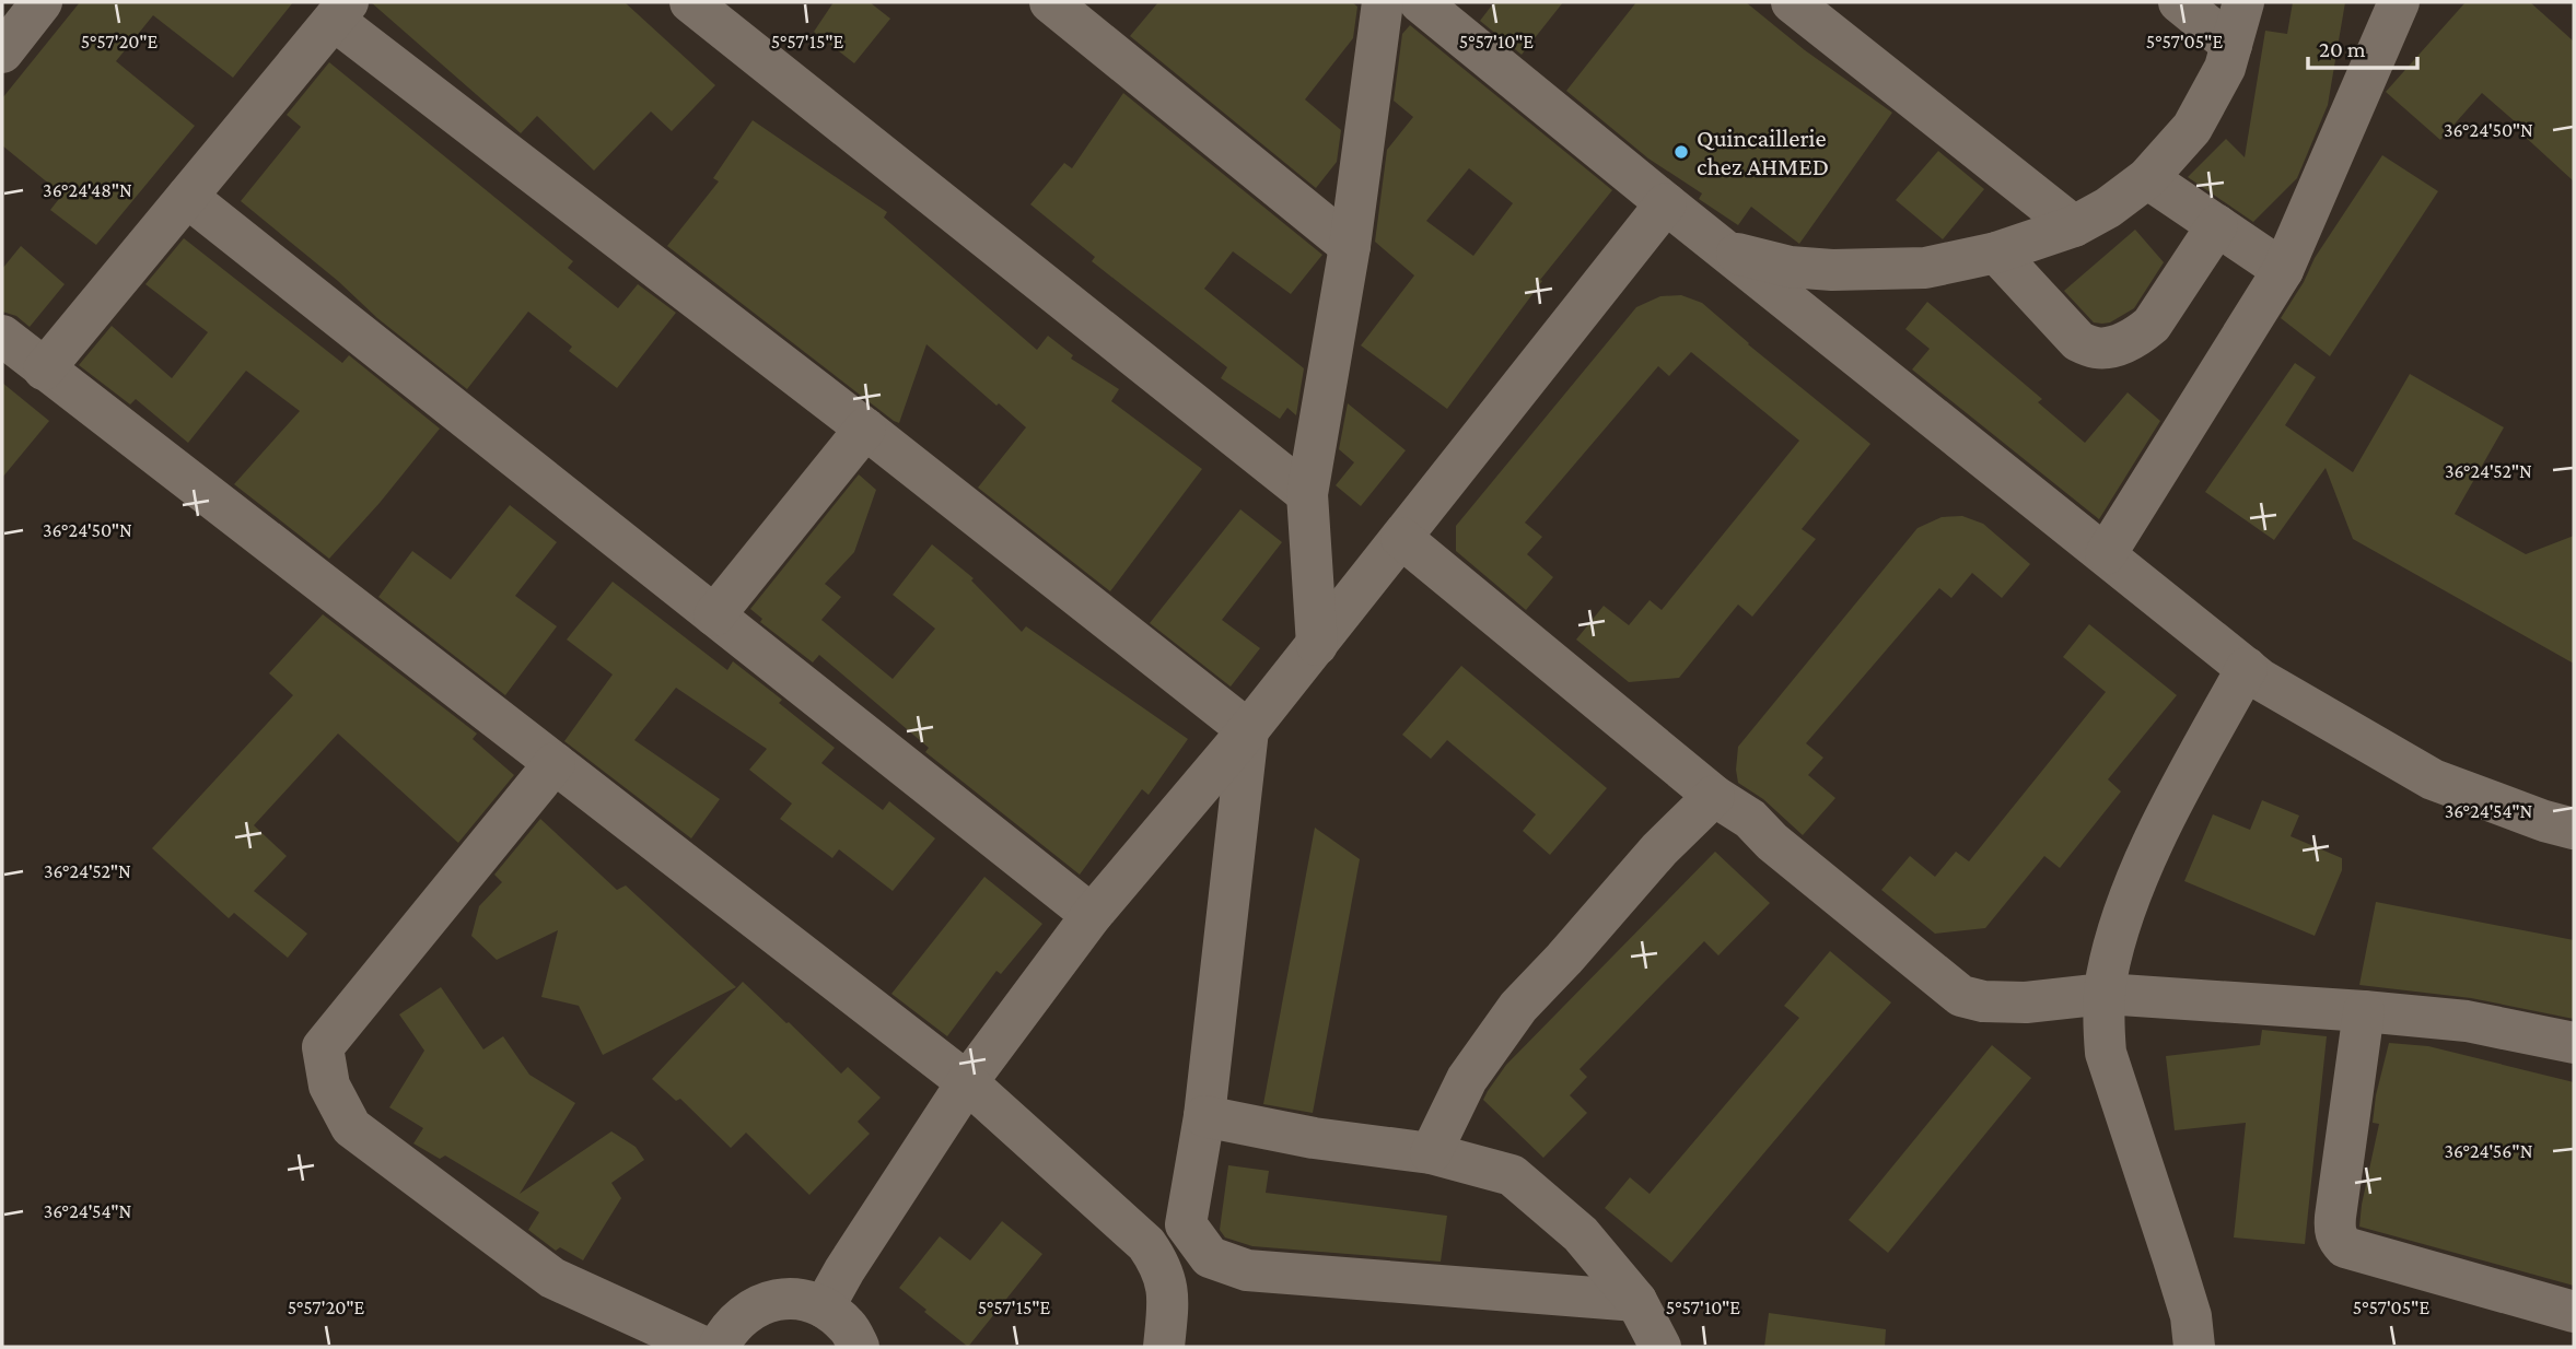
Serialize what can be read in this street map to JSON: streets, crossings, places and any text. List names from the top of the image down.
{
  "places": ["Quincaillerie chez AHMED"],
  "scale_bar": "20 m",
  "coordinates": [
    "5°57'20\"E",
    "5°57'15\"E",
    "5°57'10\"E",
    "5°57'05\"E",
    "36°24'50\"N",
    "36°24'48\"N",
    "36°24'52\"N",
    "36°24'54\"N",
    "36°24'56\"N"
  ]
}
